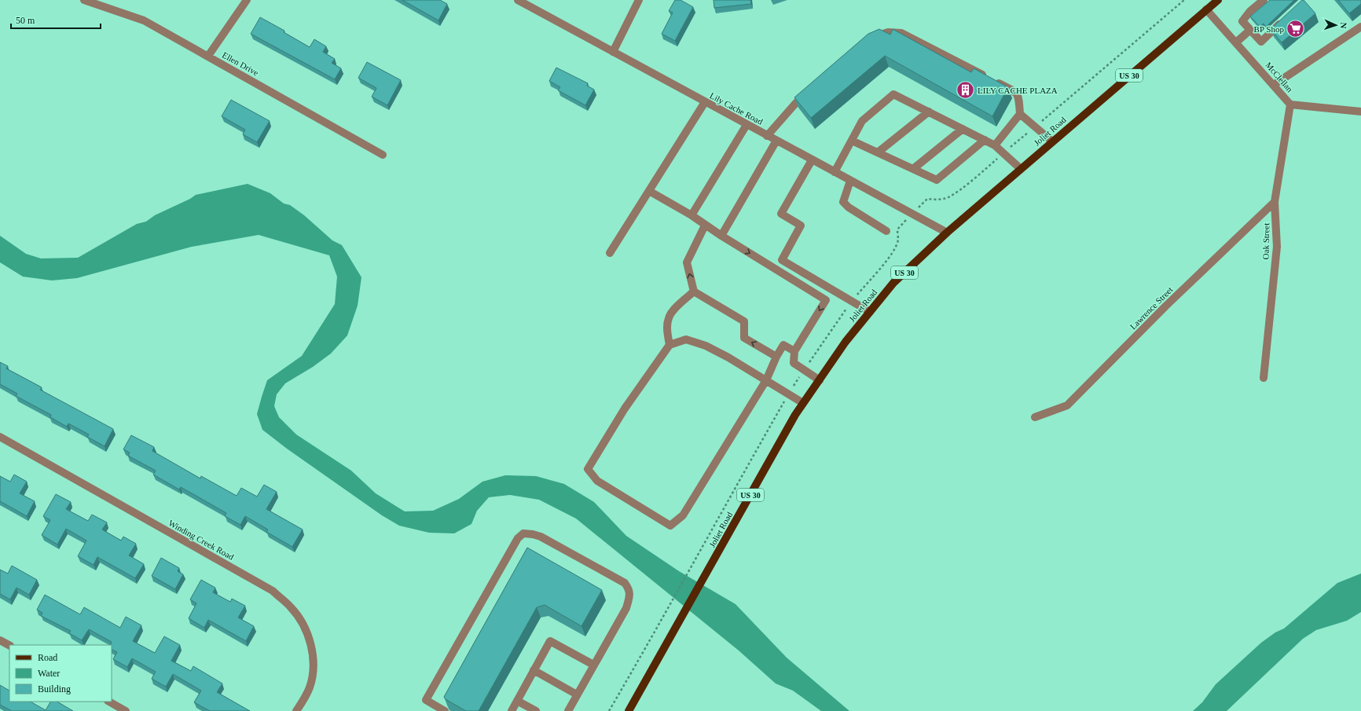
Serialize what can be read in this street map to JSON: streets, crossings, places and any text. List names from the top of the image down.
{
  "streets": {
    "main road": ["US 30", "Joliet Road"],
    "street": [
      "Ellen Drive",
      "McClellan",
      "Lily Cache Road",
      "Oak Street",
      "Lawrence Street",
      "Winding Creek Road"
    ]
  },
  "crossings": [
    ["McClellan", "Joliet Road"],
    ["McClellan", "Oak Street"],
    ["Lily Cache Road", "Joliet Road"],
    ["Oak Street", "Lawrence Street"]
  ],
  "places": {
    "supermarket": ["BP Shop"],
    "building": ["LILY CACHE PLAZA"]
  },
  "legend": ["Road", "Water", "Building"],
  "scale_bar": "50 m",
  "north": "right"
}
